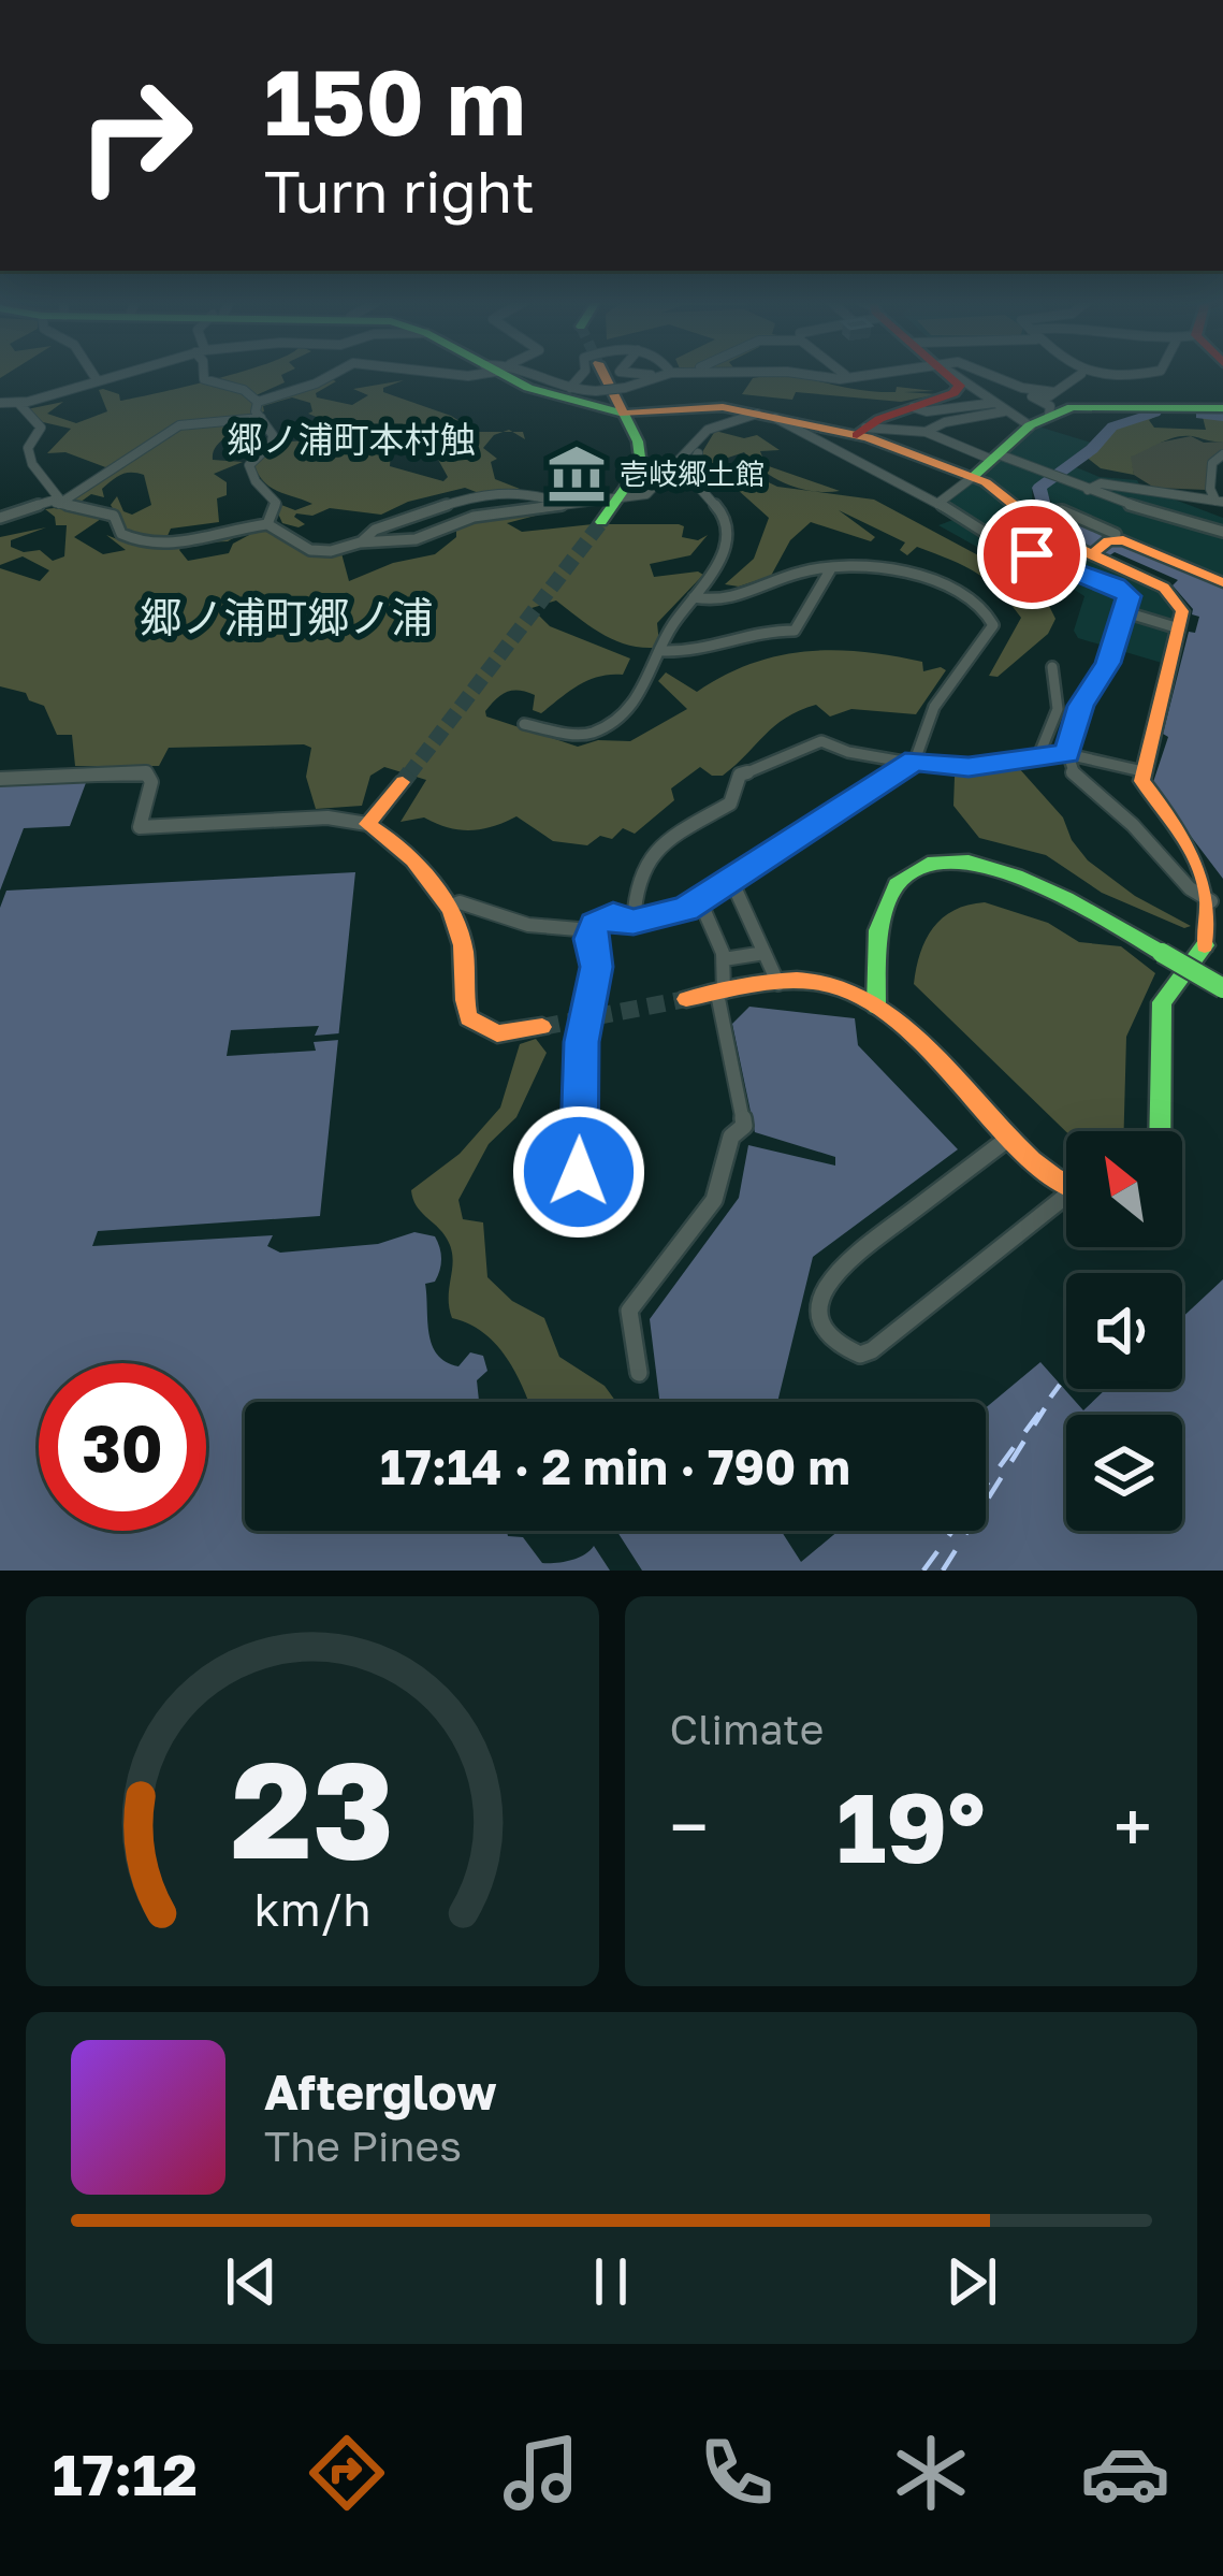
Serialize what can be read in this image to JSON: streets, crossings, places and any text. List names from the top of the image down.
{
  "districts": ["郷ノ浦町本村触", "郷ノ浦町郷ノ浦"],
  "places": {
    "museum": ["壱岐郷土館"]
  },
  "north": "top left",
  "page": {
    "turn": ["150 m", "Turn right"],
    "limit": "30",
    "trip": "17:14 · 2 min · 790 m",
    "tile": "Climate",
    "heat": ["−", "19°", "+"],
    "song": ["Afterglow", "The Pines"],
    "tabs": "17:12",
    "gauge": ["23", "km/h"]
  }
}
